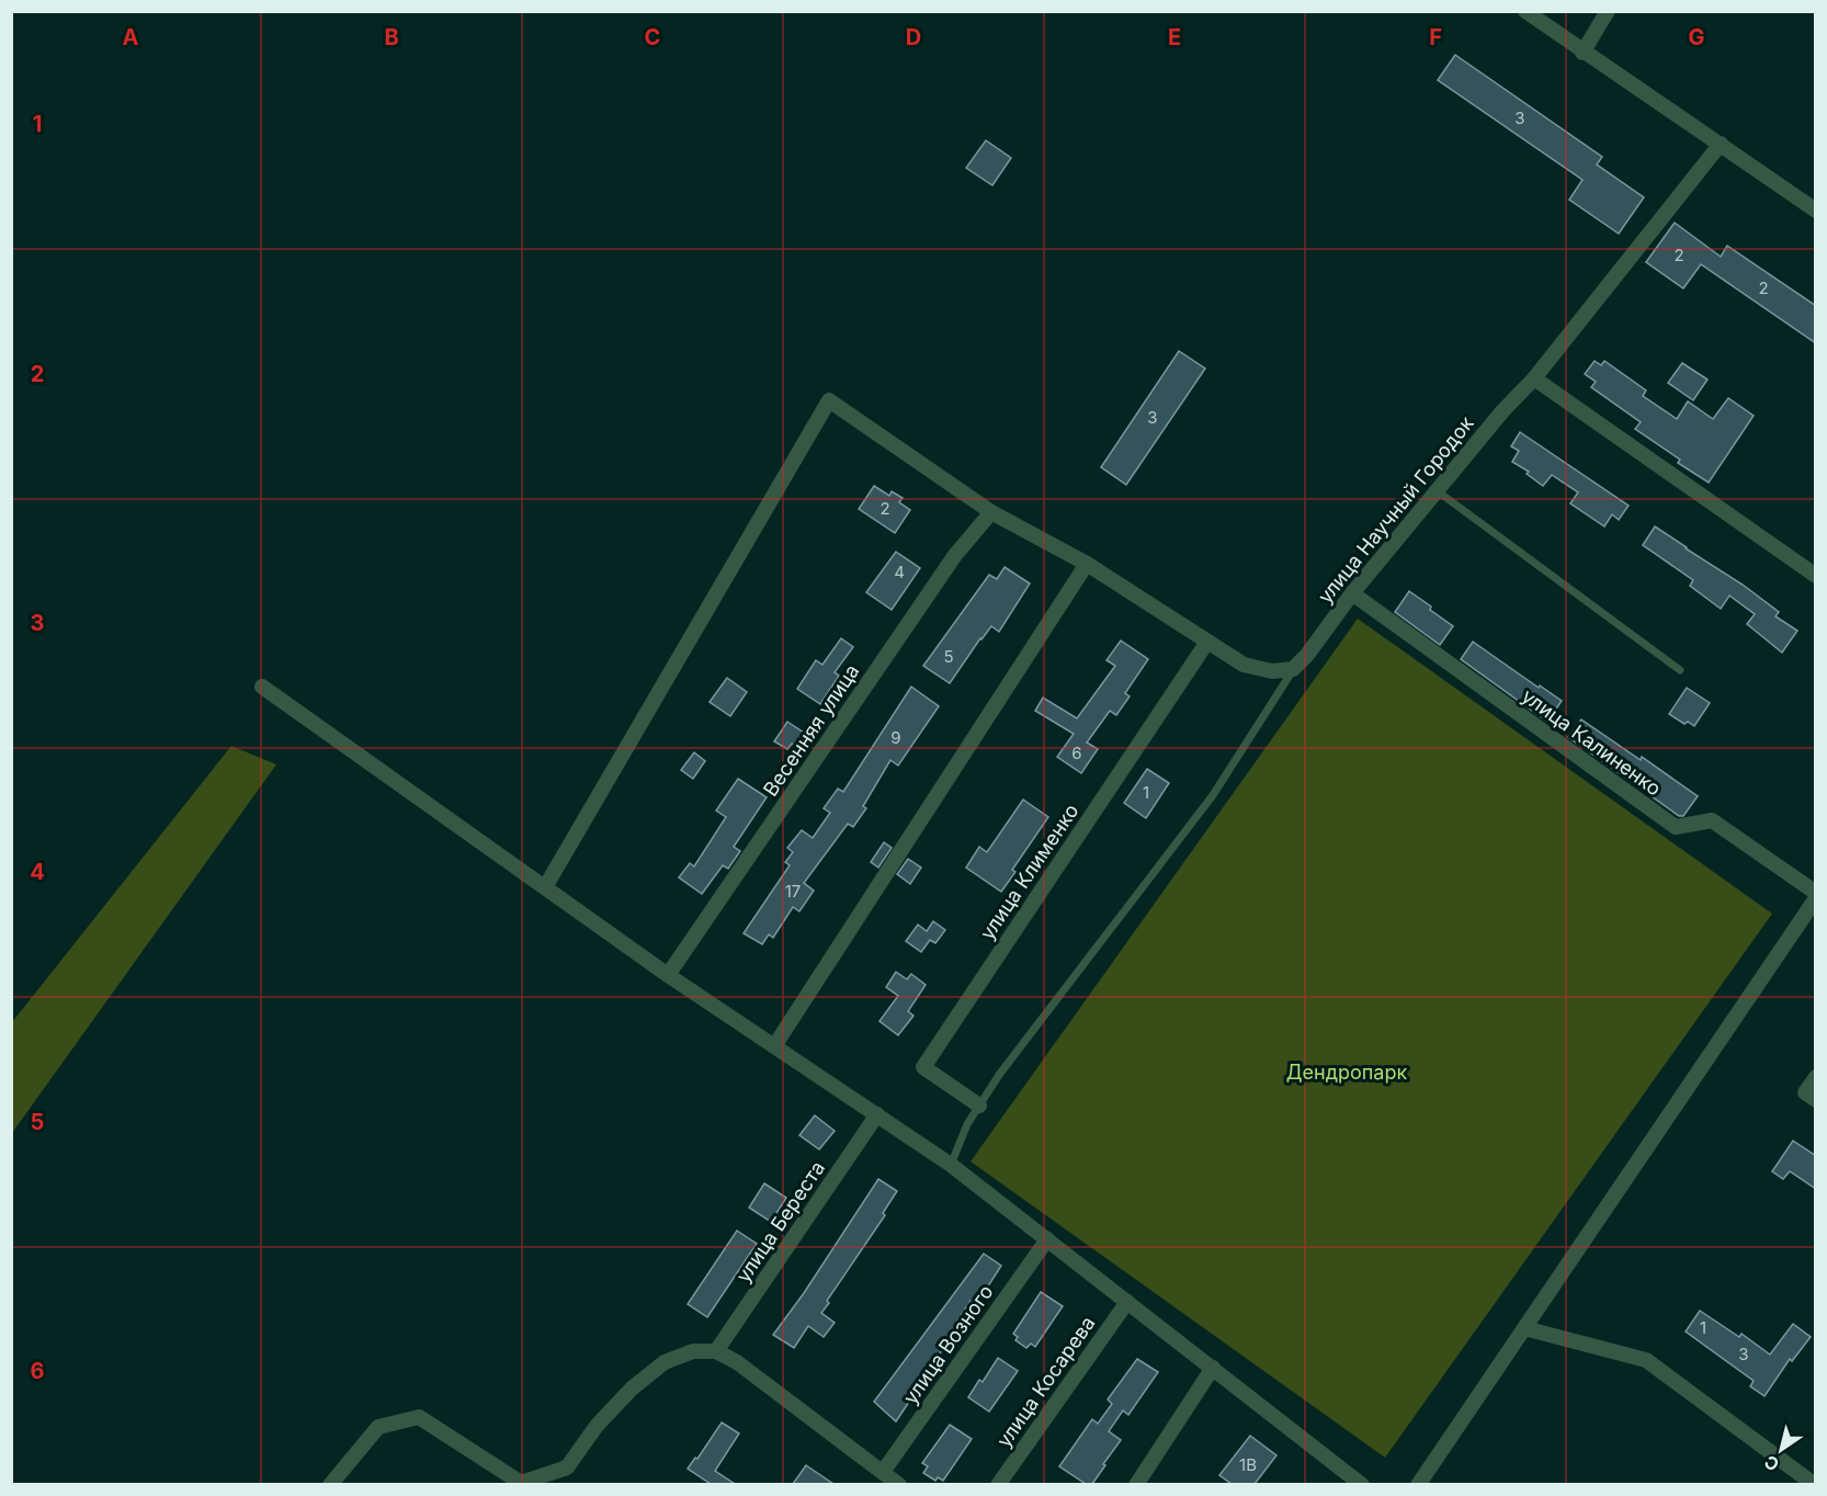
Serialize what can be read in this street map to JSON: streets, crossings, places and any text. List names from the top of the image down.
{
  "streets": {
    "street": [
      "улица Научный Городок",
      "Весенняя улица",
      "улица Калиненко",
      "улица Клименко",
      "улица Береста",
      "улица Возного",
      "улица Косарева"
    ]
  },
  "crossings": [
    ["улица Научный Городок", "улица Калиненко"]
  ],
  "parks": ["Дендропарк"],
  "house_numbers": [
    "3",
    "2",
    "2",
    "3",
    "2",
    "4",
    "5",
    "9",
    "6",
    "1",
    "17",
    "1",
    "3",
    "1В"
  ],
  "north": "bottom left",
  "grid": {
    "columns": [
      "A",
      "B",
      "C",
      "D",
      "E",
      "F",
      "G"
    ],
    "rows": [
      "1",
      "2",
      "3",
      "4",
      "5",
      "6"
    ]
  }
}
